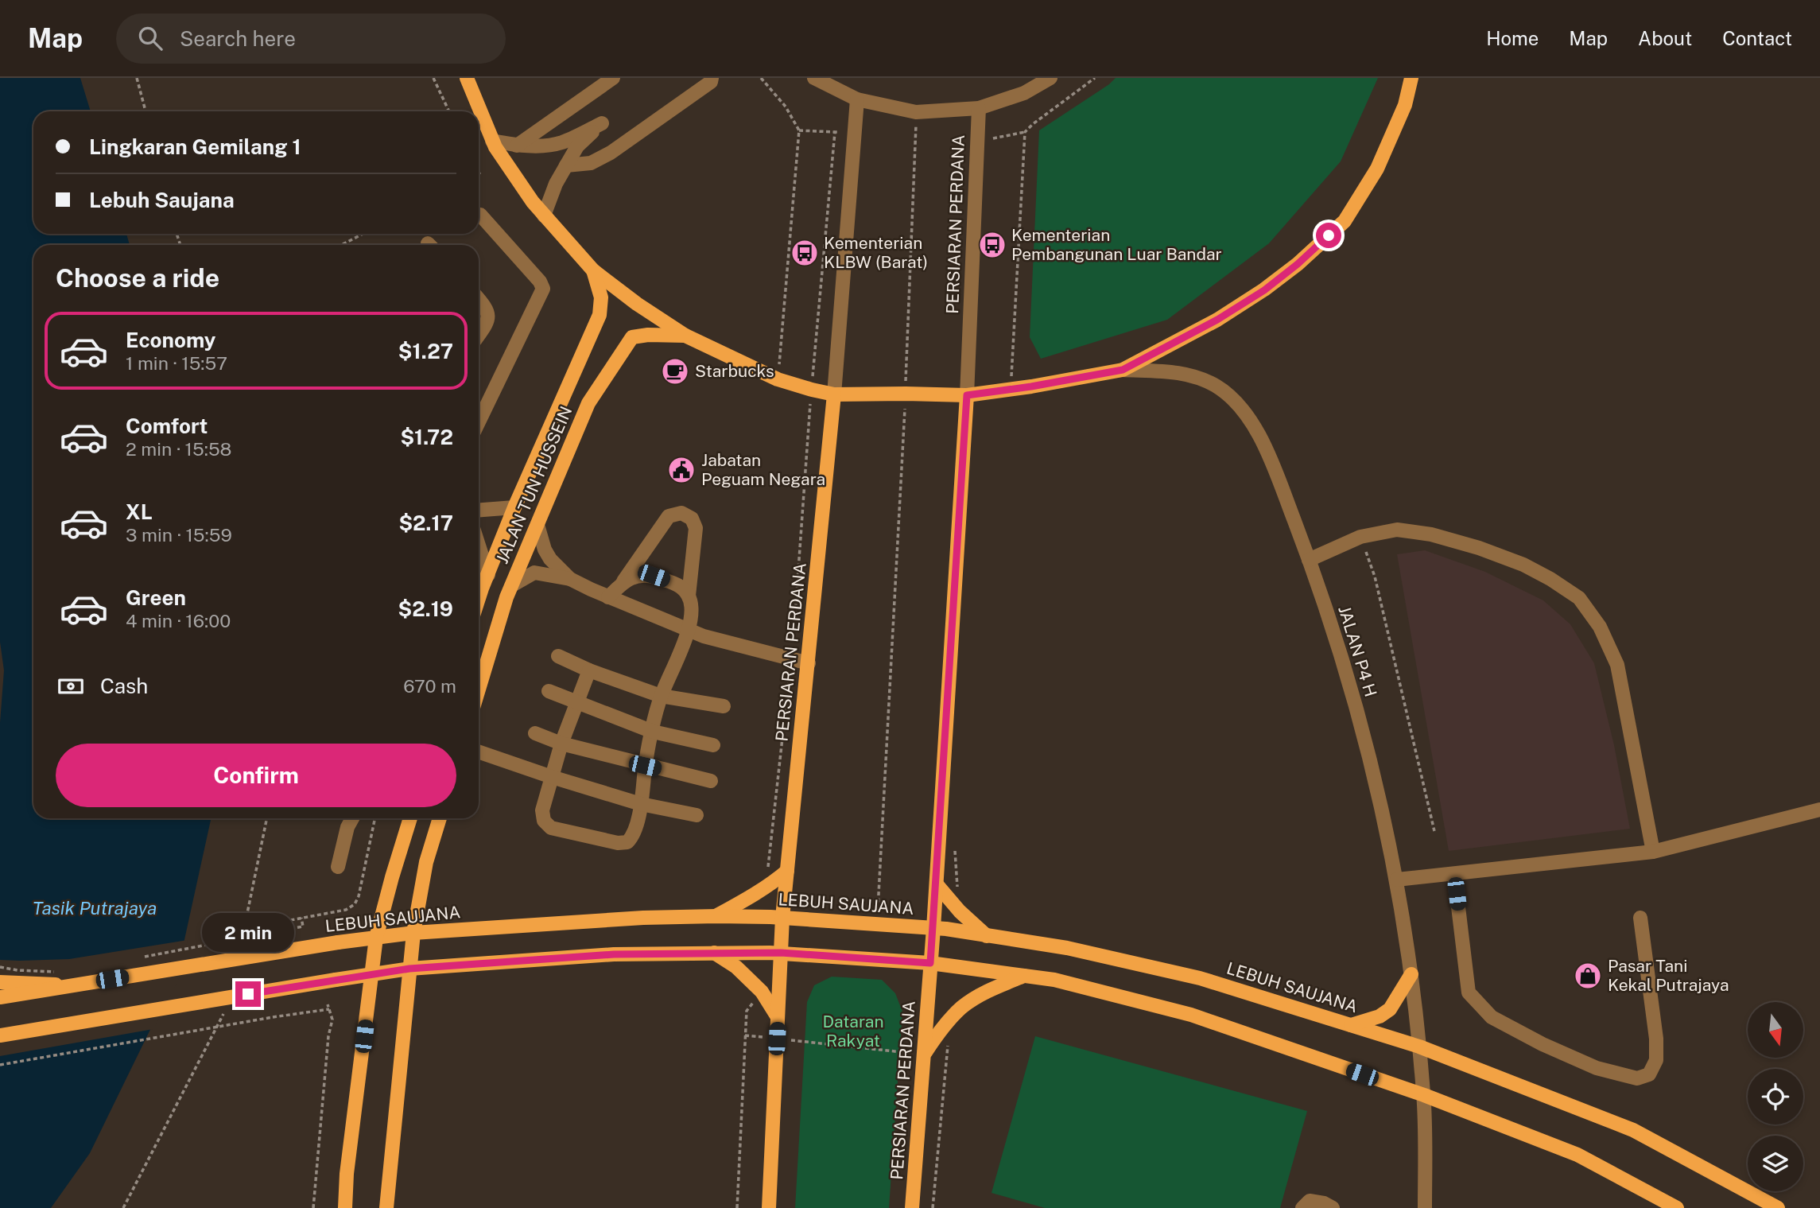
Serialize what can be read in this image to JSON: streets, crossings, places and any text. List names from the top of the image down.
{
  "streets": {
    "main road": ["PERSIARAN PERDANA", "JALAN TUN HUSSEIN", "LEBUH SAUJANA"],
    "street": ["JALAN P4 H"]
  },
  "crossings": [
    ["PERSIARAN PERDANA", "LEBUH SAUJANA"],
    ["JALAN P4 H", "LEBUH SAUJANA"]
  ],
  "water": ["Tasik Putrajaya"],
  "parks": ["Dataran Rakyat"],
  "places": {
    "bus stop": ["Kementerian Pembangunan Luar Bandar", "Kementerian KLBW (Barat)"],
    "cafe": ["Starbucks"],
    "public building": ["Jabatan Peguam Negara"],
    "shop": ["Pasar Tani Kekal Putrajaya"]
  },
  "north": "bottom",
  "page": {
    "header": "Map",
    "search": "Search here",
    "nav": [
      "Home",
      "Map",
      "About",
      "Contact"
    ],
    "banner": ["Lingkaran Gemilang 1", "Lebuh Saujana"],
    "heading": "Choose a ride",
    "list": [
      {
        "name": "Economy",
        "note": "1 min · 15:57",
        "value": "$1.27"
      },
      {
        "name": "Comfort",
        "note": "2 min · 15:58",
        "value": "$1.72"
      },
      {
        "name": "XL",
        "note": "3 min · 15:59",
        "value": "$2.17"
      },
      {
        "name": "Green",
        "note": "4 min · 16:00",
        "value": "$2.19"
      }
    ],
    "pay": ["Cash", "670 m"],
    "buttons": "Confirm",
    "bubble": "2 min"
  }
}
